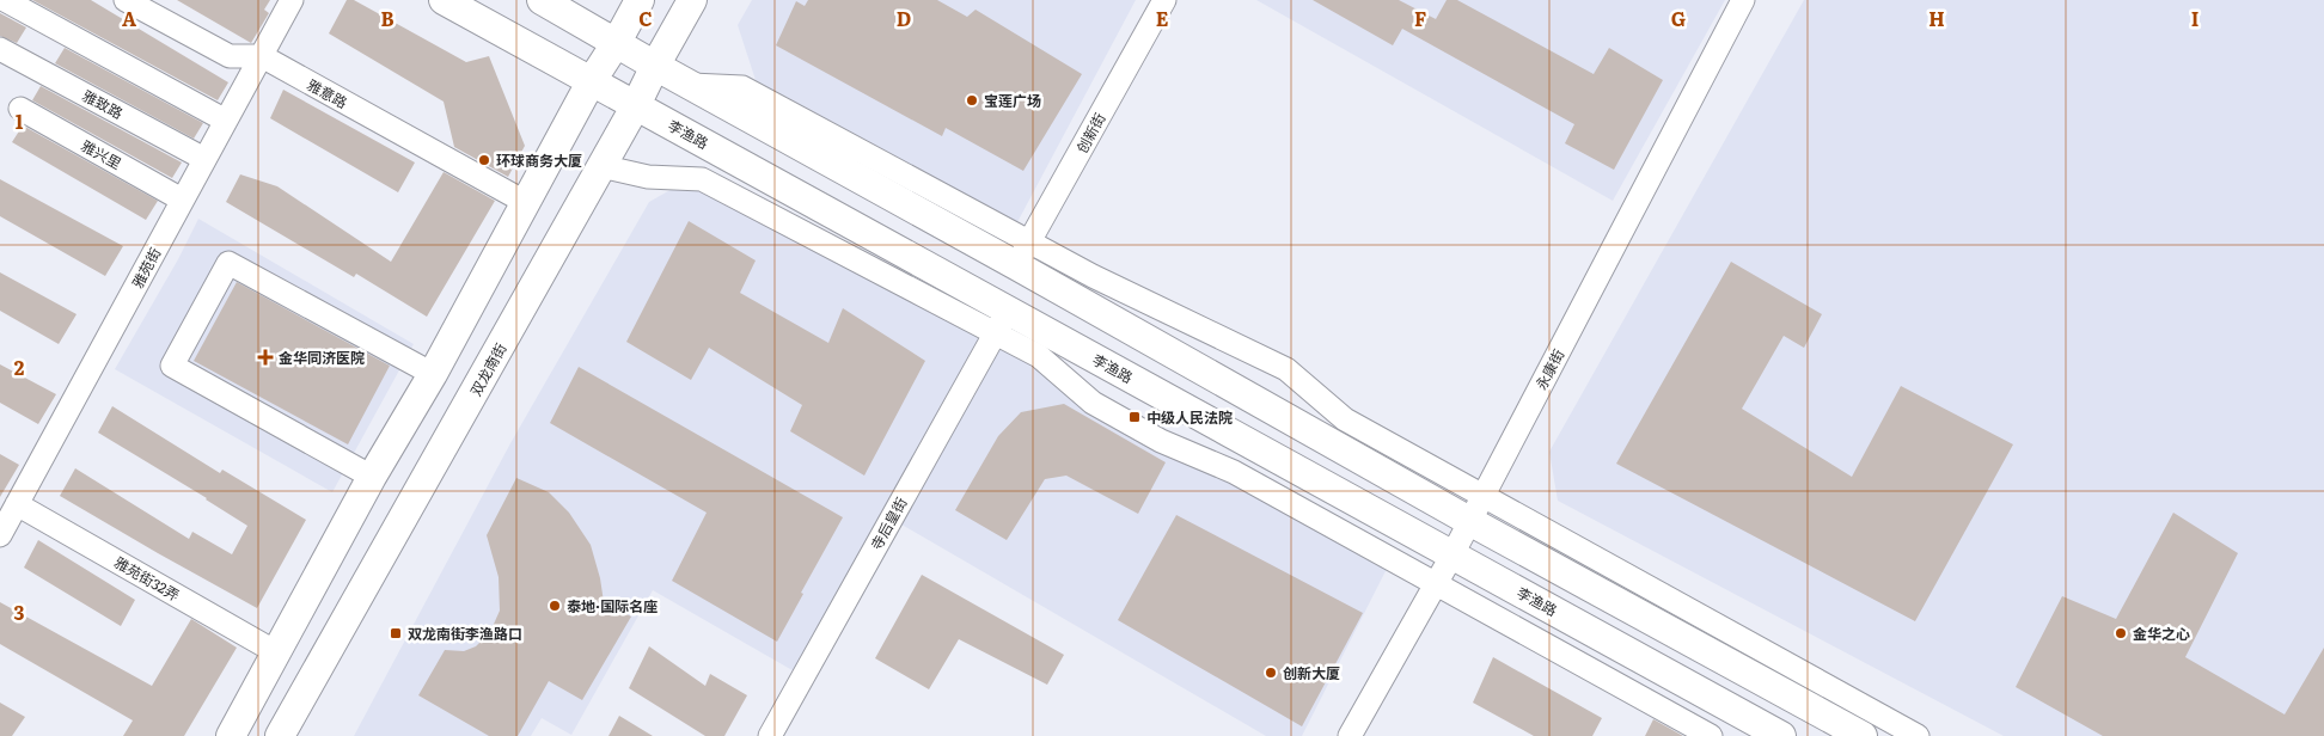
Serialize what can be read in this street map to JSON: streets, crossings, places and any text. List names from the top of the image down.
{
  "streets": {
    "main road": ["李渔路", "双龙南街"],
    "street": [
      "雅意路",
      "雅致路",
      "创新街",
      "雅兴里",
      "雅苑街",
      "永康街",
      "寺后皇街",
      "雅苑街32弄"
    ]
  },
  "crossings": [
    ["雅意路", "雅苑街"],
    ["雅致路", "雅苑街"],
    ["李渔路", "双龙南街"],
    ["李渔路", "永康街"],
    ["李渔路", "寺后皇街"],
    ["雅兴里", "雅苑街"],
    ["雅苑街", "雅苑街32弄"]
  ],
  "places": {
    "other": [
      "宝莲广场",
      "环球商务大厦",
      "泰地·国际名座",
      "金华之心",
      "创新大厦"
    ],
    "health": ["金华同济医院"],
    "transit": ["中级人民法院", "双龙南街李渔路口"]
  },
  "grid": {
    "columns": [
      "A",
      "B",
      "C",
      "D",
      "E",
      "F",
      "G",
      "H",
      "I"
    ],
    "rows": ["1", "2", "3"]
  }
}
